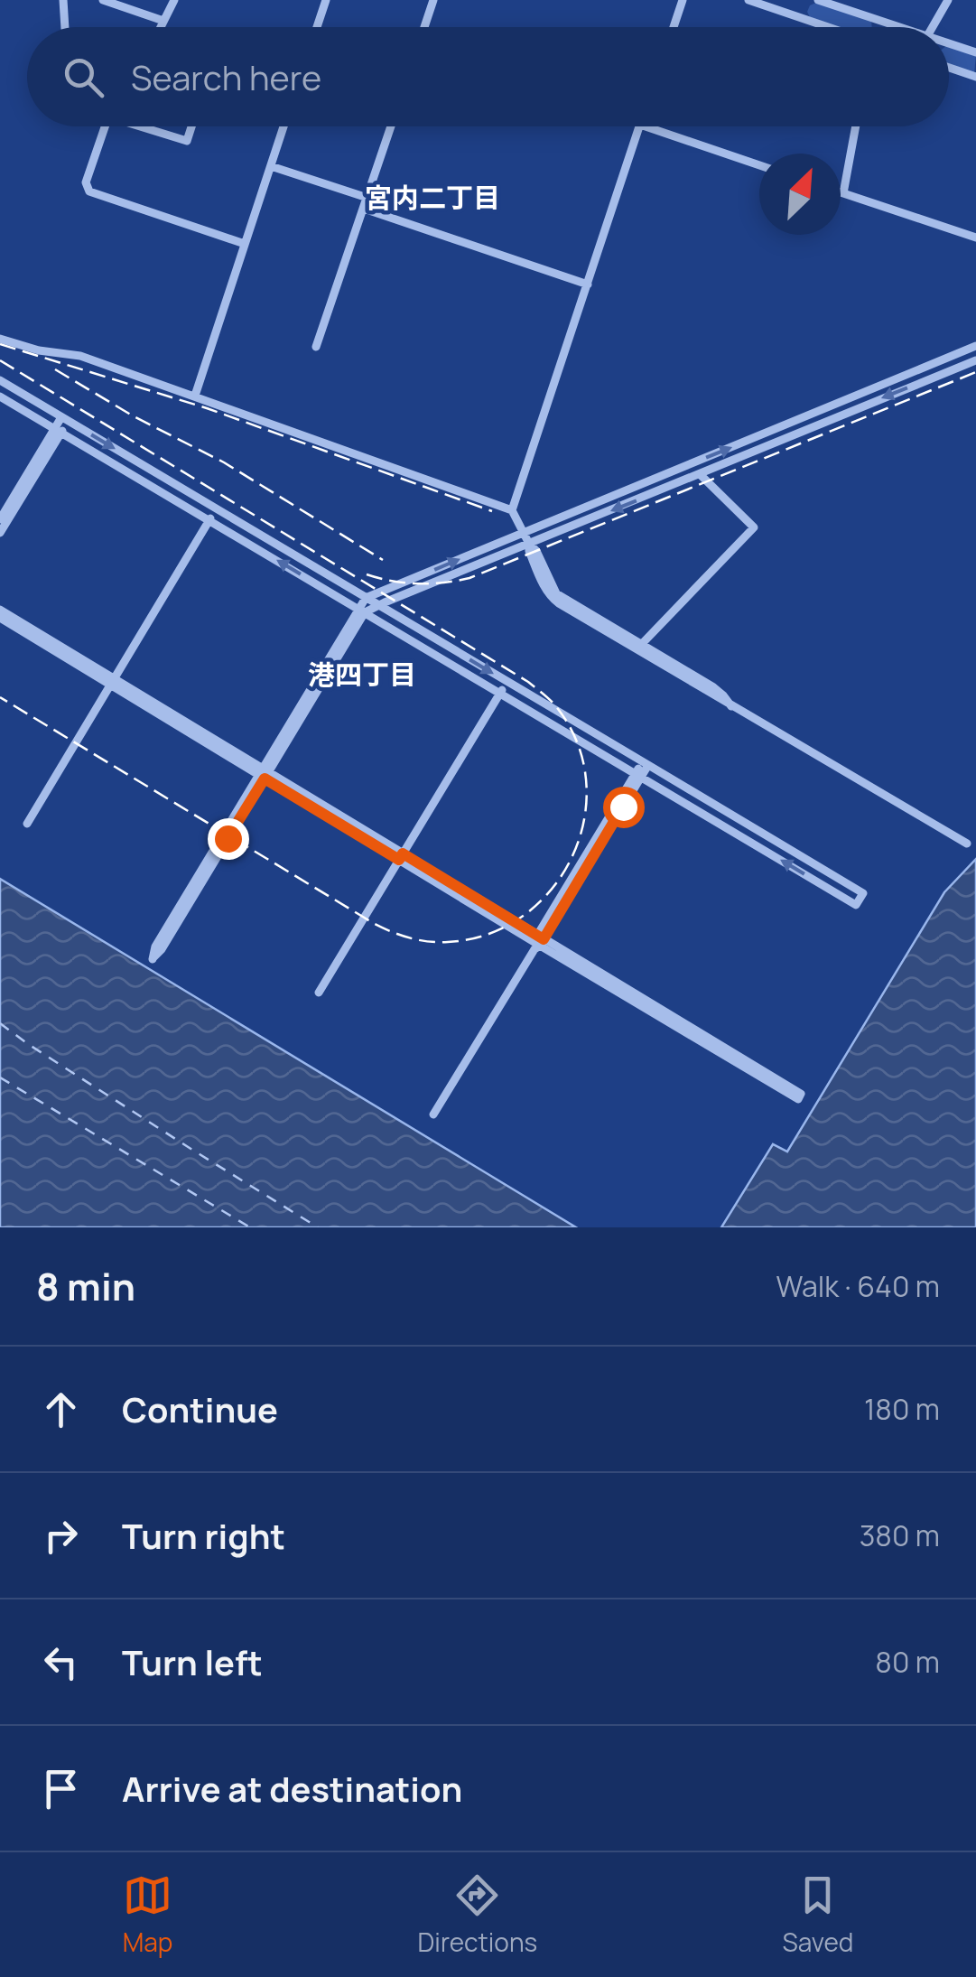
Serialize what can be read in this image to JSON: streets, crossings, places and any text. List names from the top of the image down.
{
  "districts": ["宮内二丁目", "港四丁目"],
  "north": "top right",
  "page": {
    "search": "Search here",
    "heading": ["8 min", "Walk · 640 m"],
    "list": [
      ["Continue", "180 m"],
      ["Turn right", "380 m"],
      ["Turn left", "80 m"],
      "Arrive at destination"
    ],
    "nav": ["Map", "Directions", "Saved"]
  }
}
